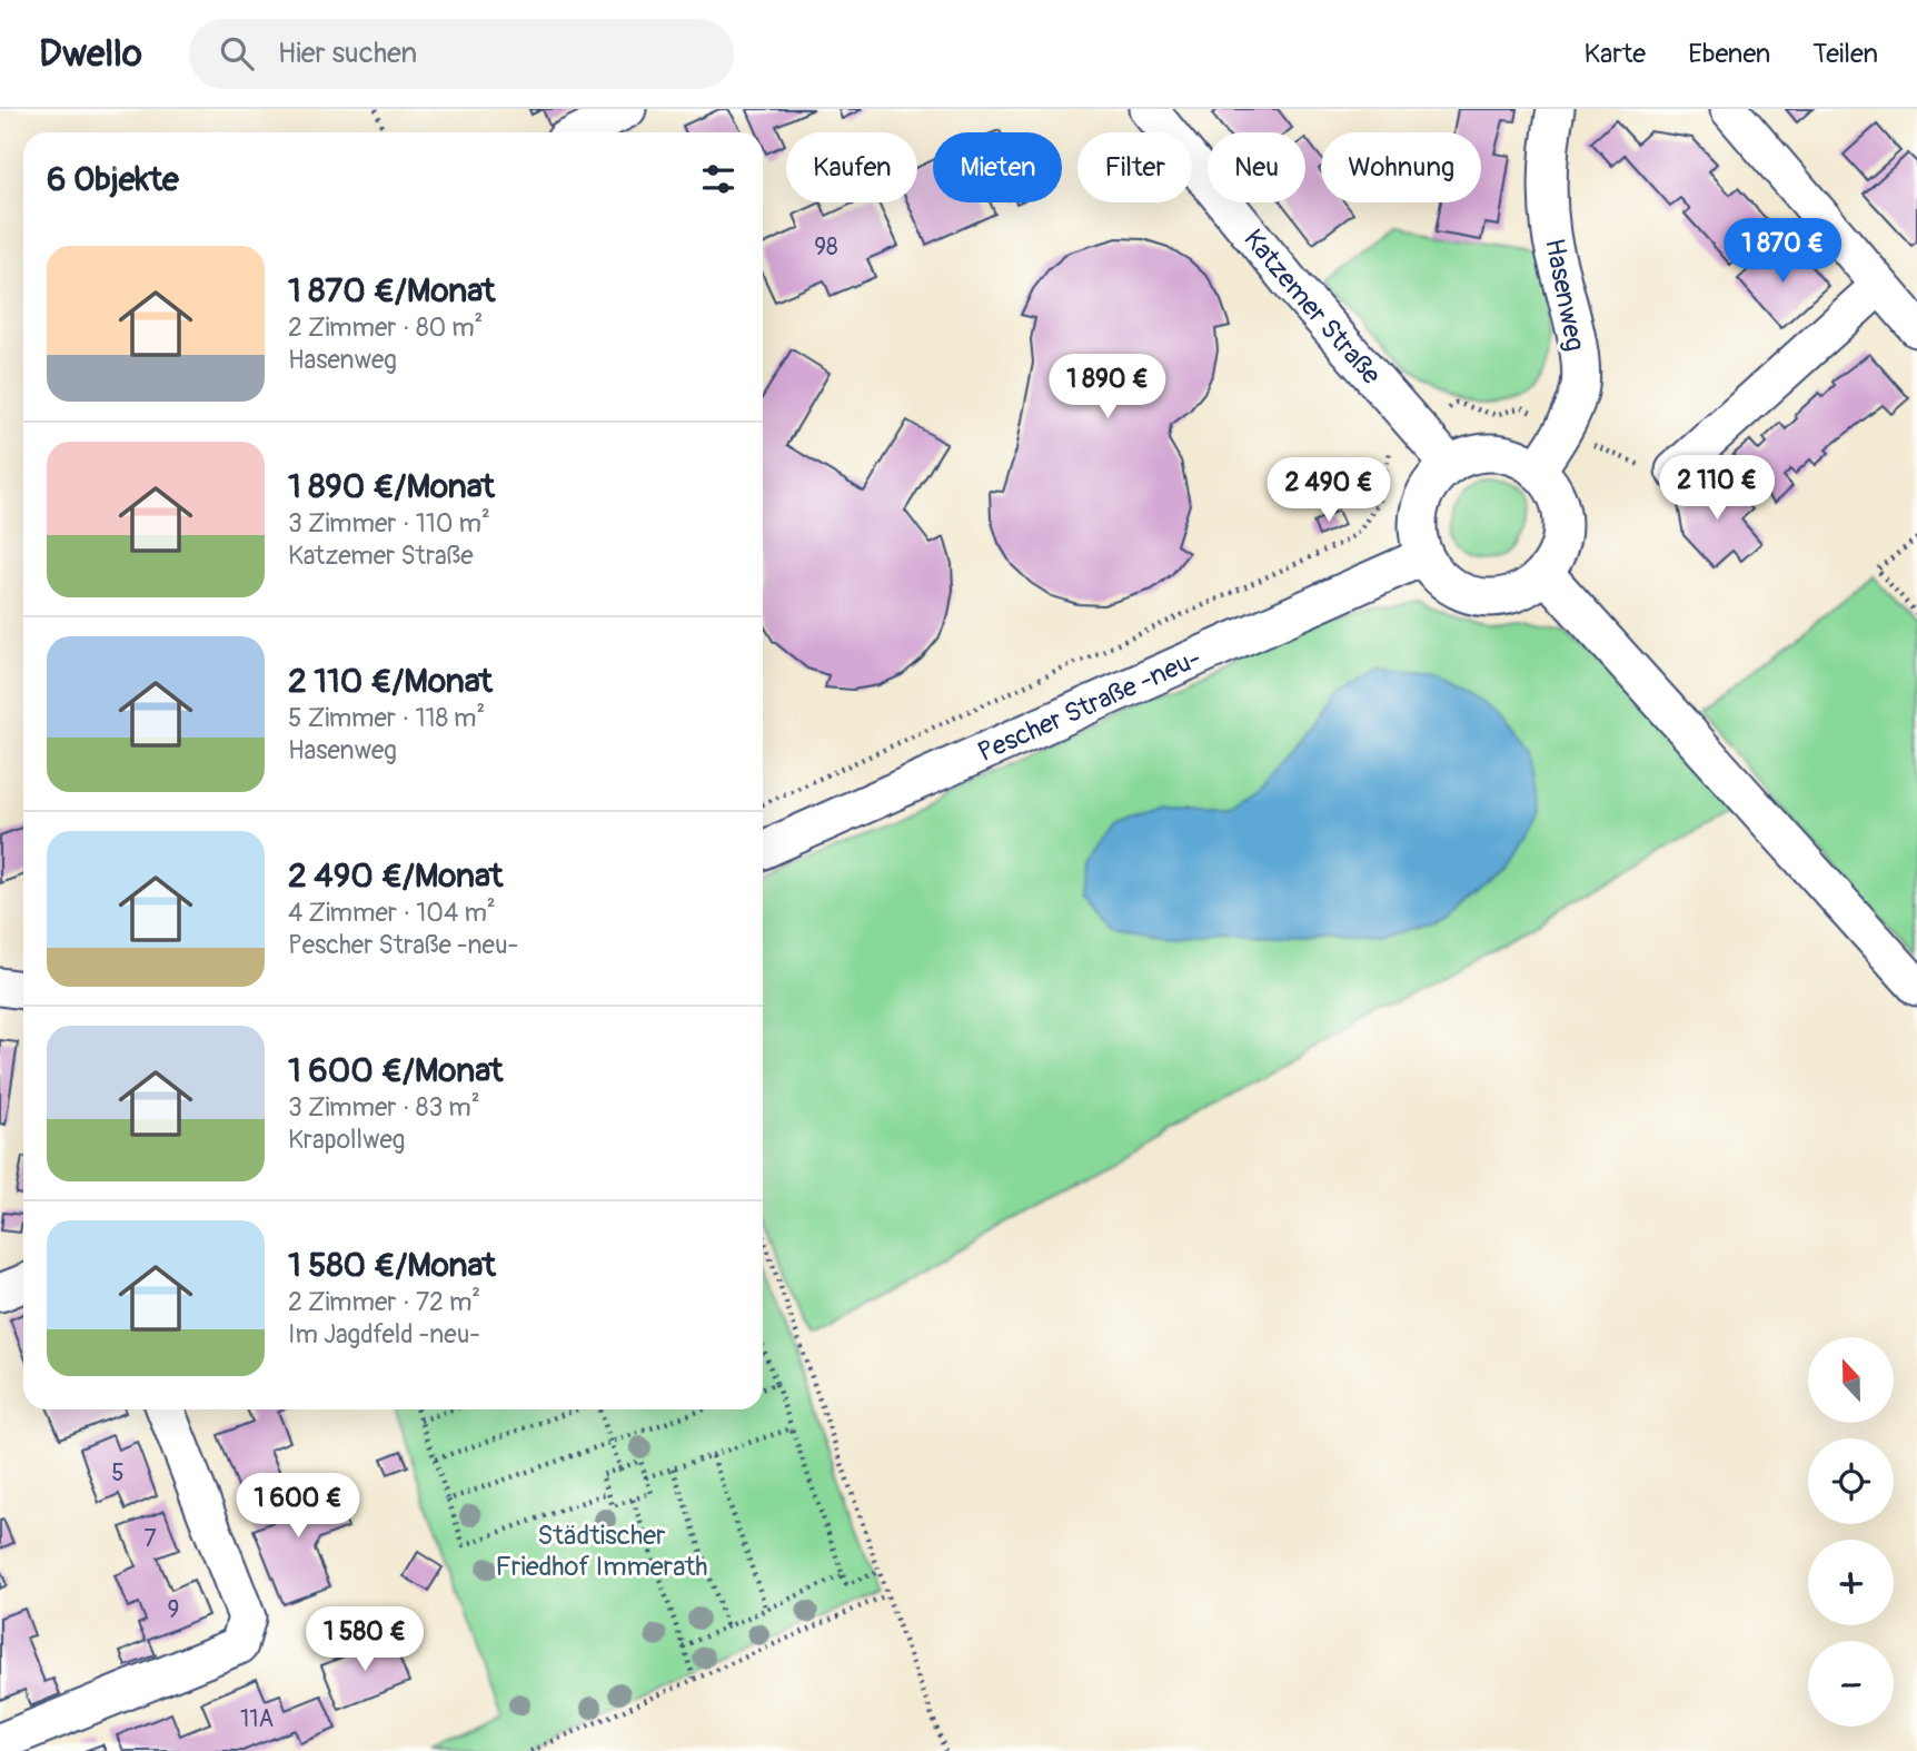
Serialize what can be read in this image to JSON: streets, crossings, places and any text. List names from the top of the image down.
{
  "streets": {
    "street": ["Hasenweg", "Katzemer Straße", "Pescher Straße -neu-"]
  },
  "crossings": [
    ["Hasenweg", "Katzemer Straße"],
    ["Hasenweg", "Pescher Straße -neu-"],
    ["Katzemer Straße", "Pescher Straße -neu-"]
  ],
  "parks": ["Städtischer Friedhof Immerath"],
  "house_numbers": [
    "98",
    "5",
    "7",
    "9",
    "11A"
  ],
  "north": "top",
  "page": {
    "header": "Dwello",
    "search": "Hier suchen",
    "nav": ["Karte", "Ebenen", "Teilen"],
    "chip": [
      "Kaufen",
      "Mieten",
      "Filter",
      "Neu",
      "Wohnung"
    ],
    "heading": "6 Objekte",
    "price": [
      "1 870 €",
      "1 890 €",
      "2 110 €",
      "2 490 €",
      "1 600 €",
      "1 580 €"
    ],
    "list": [
      {
        "name": "1 870 €/Monat",
        "note": "2 Zimmer · 80 m² · Hasenweg"
      },
      {
        "name": "1 890 €/Monat",
        "note": "3 Zimmer · 110 m² · Katzemer Straße"
      },
      {
        "name": "2 110 €/Monat",
        "note": "5 Zimmer · 118 m² · Hasenweg"
      },
      {
        "name": "2 490 €/Monat",
        "note": "4 Zimmer · 104 m² · Pescher Straße -neu-"
      },
      {
        "name": "1 600 €/Monat",
        "note": "3 Zimmer · 83 m² · Krapollweg"
      },
      {
        "name": "1 580 €/Monat",
        "note": "2 Zimmer · 72 m² · Im Jagdfeld -neu-"
      }
    ],
    "map_buttons": ["+", "−"]
  }
}
